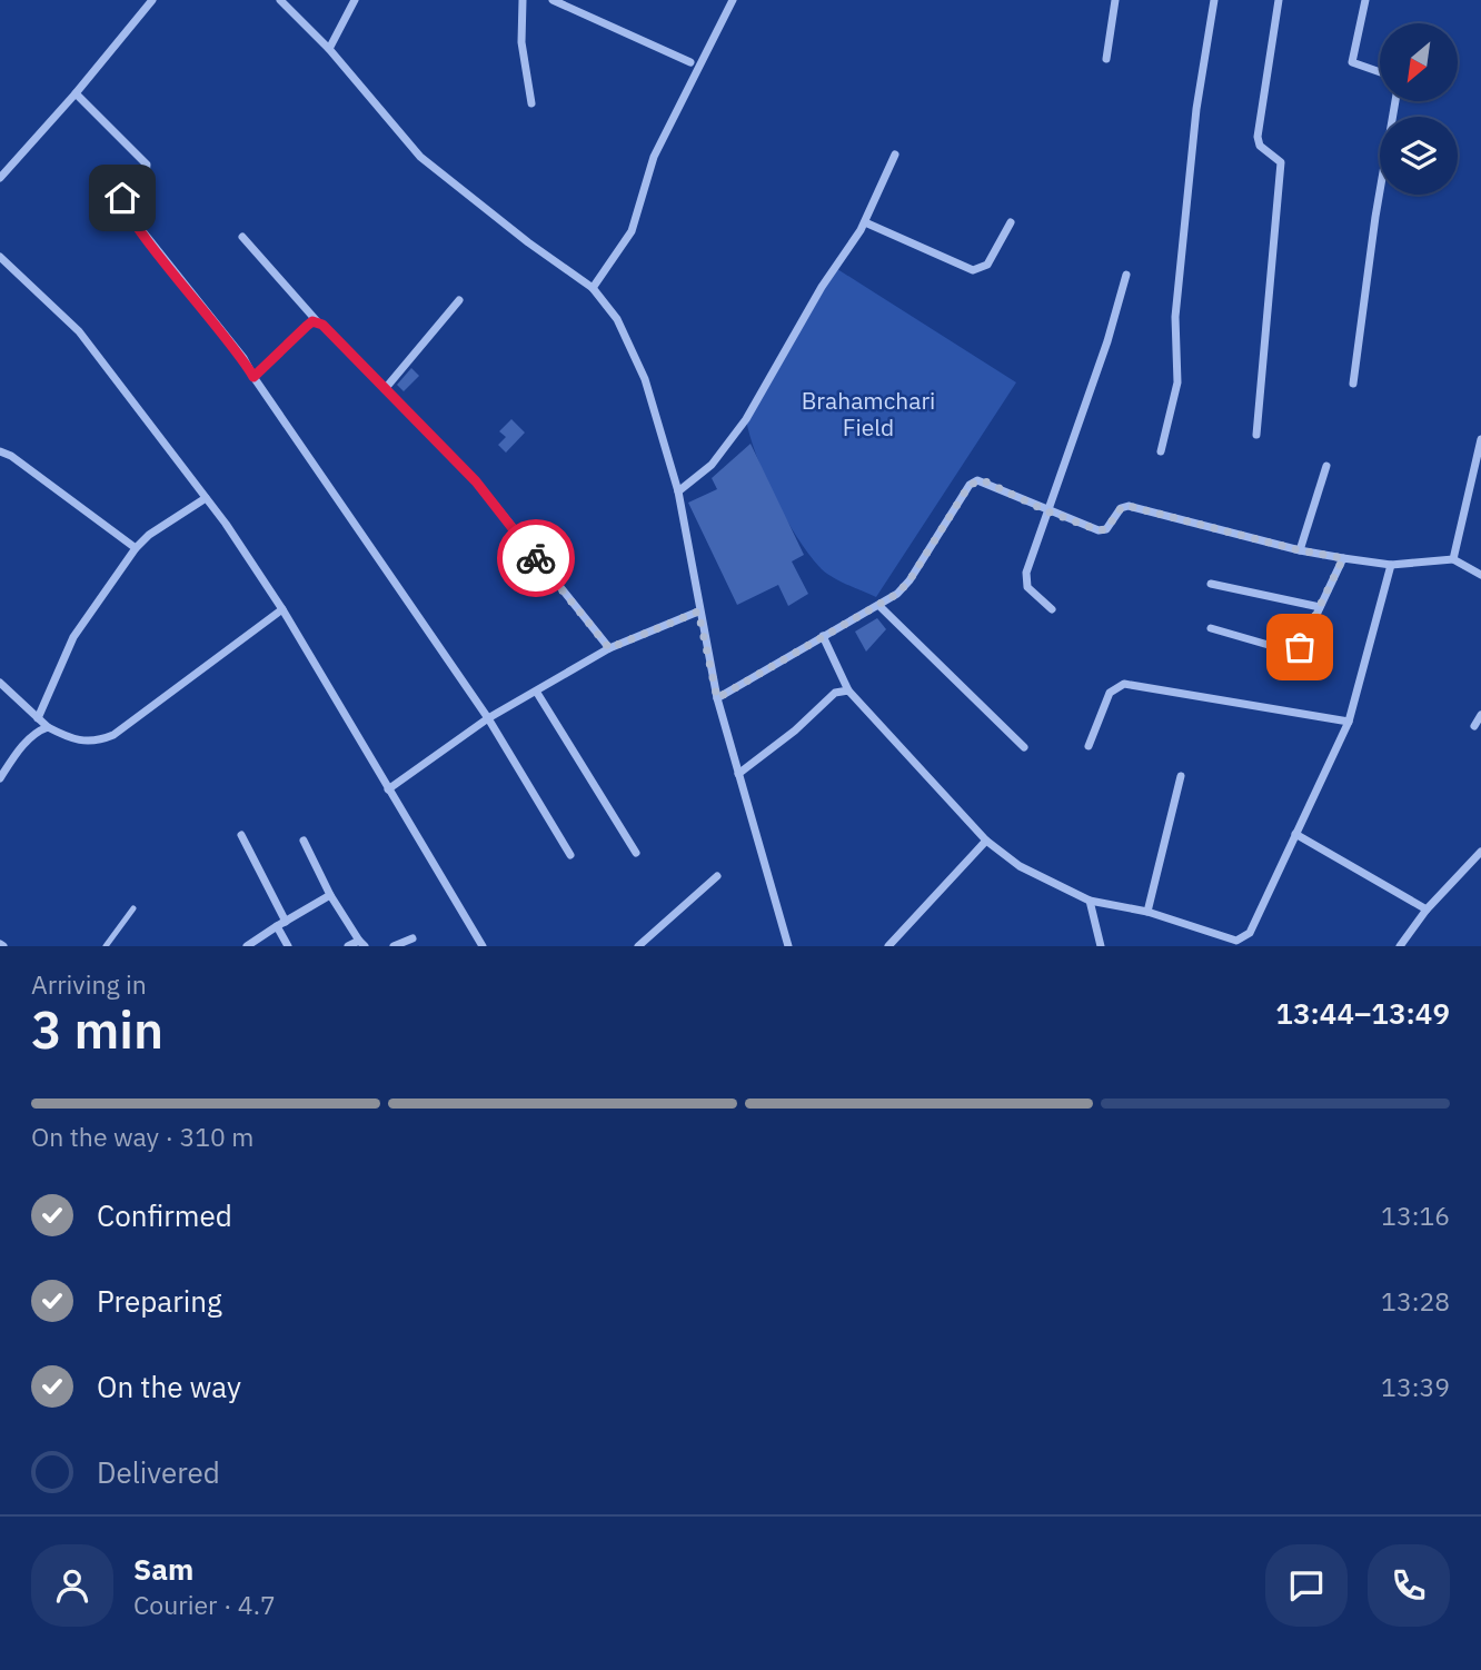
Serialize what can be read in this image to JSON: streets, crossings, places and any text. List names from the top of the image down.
{
  "parks": ["Brahamchari Field"],
  "north": "bottom left",
  "page": {
    "heading": ["3 min", "Arriving in", "13:44–13:49"],
    "panel": ["Sam", "Courier · 4.7"],
    "bar": "On the way · 310 m",
    "list": [
      ["Confirmed", "13:16"],
      ["Preparing", "13:28"],
      ["On the way", "13:39"],
      "Delivered"
    ]
  }
}
